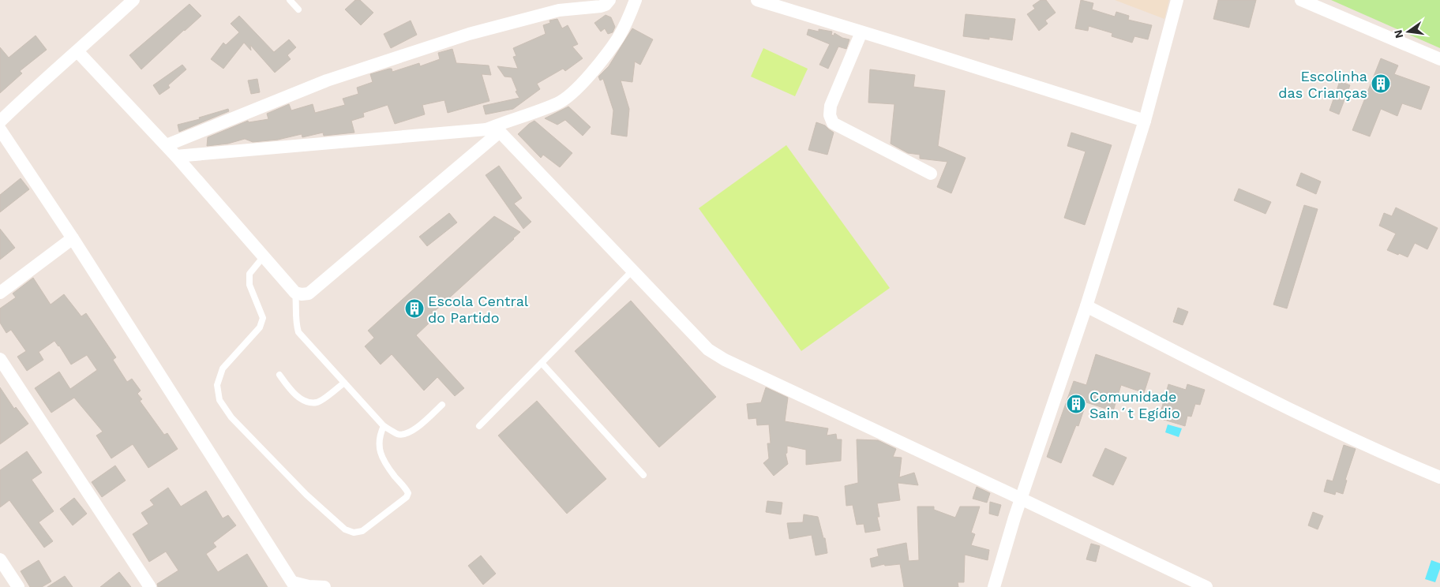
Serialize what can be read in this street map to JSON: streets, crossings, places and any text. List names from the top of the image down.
{
  "places": {
    "building": ["Escolinha das Crianças", "Escola Central do Partido", "Comunidade Sain´t Egídio"]
  },
  "north": "left"
}
